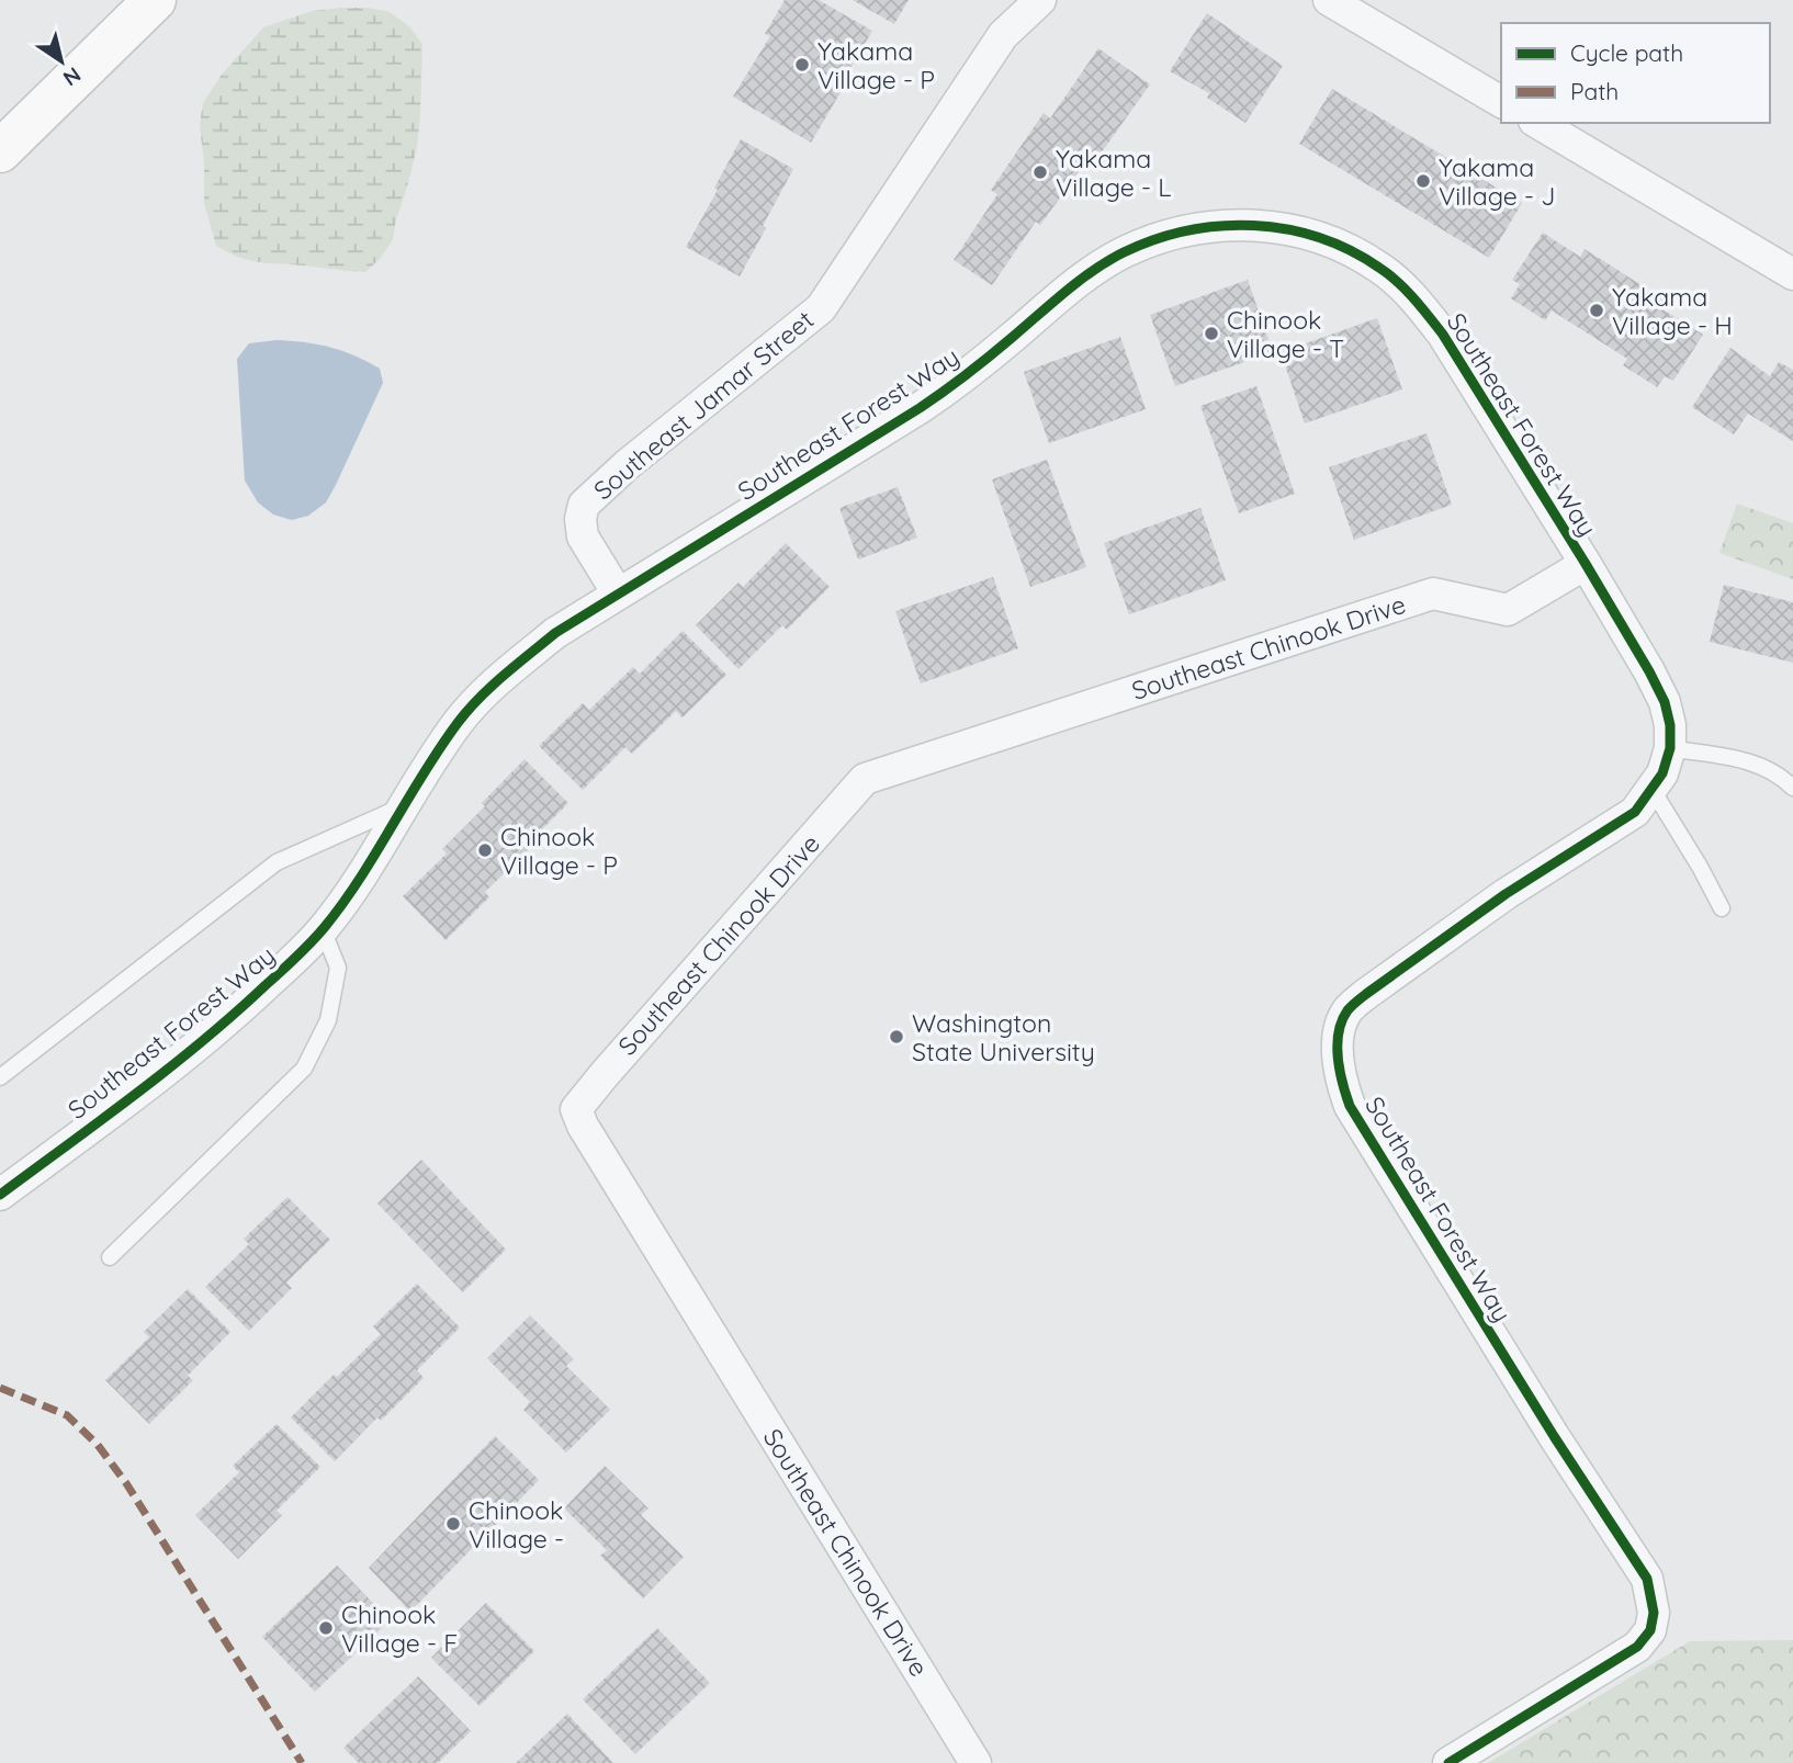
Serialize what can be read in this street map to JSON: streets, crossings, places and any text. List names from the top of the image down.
{
  "streets": {
    "street": ["Southeast Jamar Street", "Southeast Forest Way", "Southeast Chinook Drive"]
  },
  "crossings": [
    ["Southeast Jamar Street", "Southeast Forest Way"],
    ["Southeast Forest Way", "Southeast Chinook Drive"]
  ],
  "places": [
    "Yakama Village - P",
    "Yakama Village - L",
    "Yakama Village - J",
    "Yakama Village - H",
    "Chinook Village - T",
    "Chinook Village - P",
    "Washington State University",
    "Chinook Village -",
    "Chinook Village - F"
  ],
  "legend": ["Cycle path", "Path"],
  "north": "bottom right"
}
